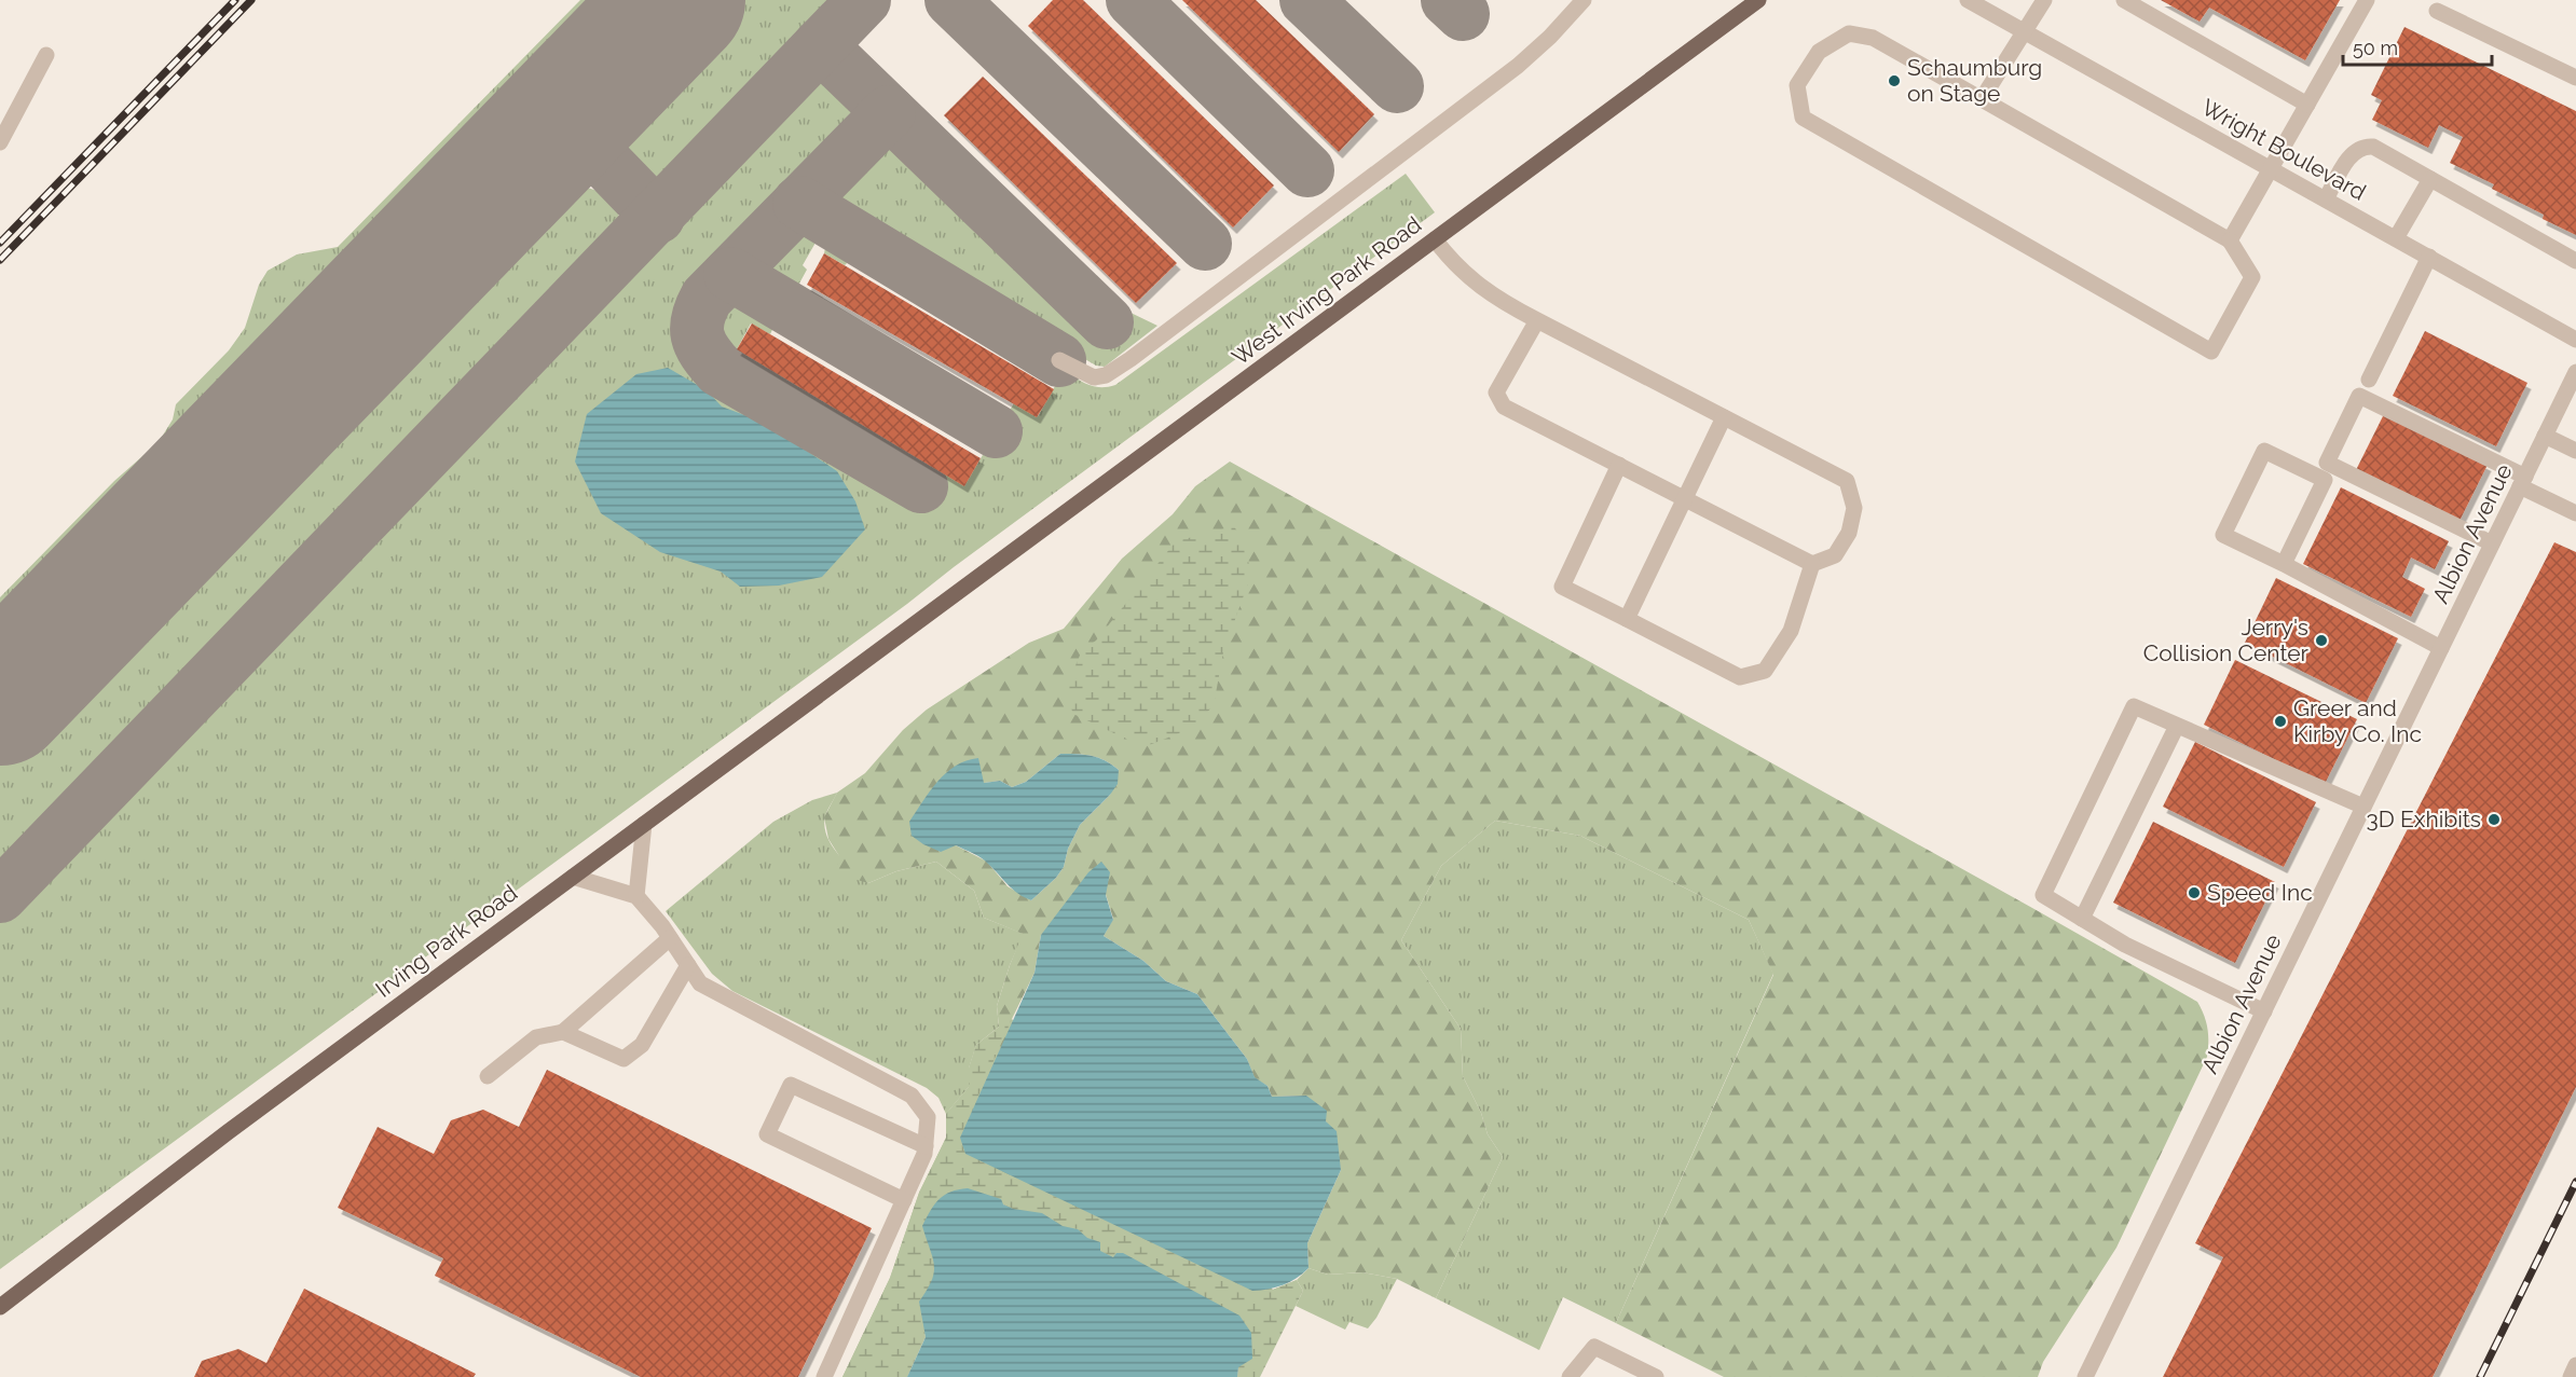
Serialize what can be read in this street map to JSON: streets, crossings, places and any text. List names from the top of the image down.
{
  "streets": {
    "main road": ["West Irving Park Road", "Irving Park Road"],
    "street": ["Wright Boulevard", "Albion Avenue"]
  },
  "crossings": [
    ["West Irving Park Road", "Irving Park Road"]
  ],
  "places": [
    "Schaumburg on Stage",
    "Jerry's Collision Center",
    "Greer and Kirby Co. Inc",
    "3D Exhibits",
    "Speed Inc"
  ],
  "scale_bar": "50 m"
}
